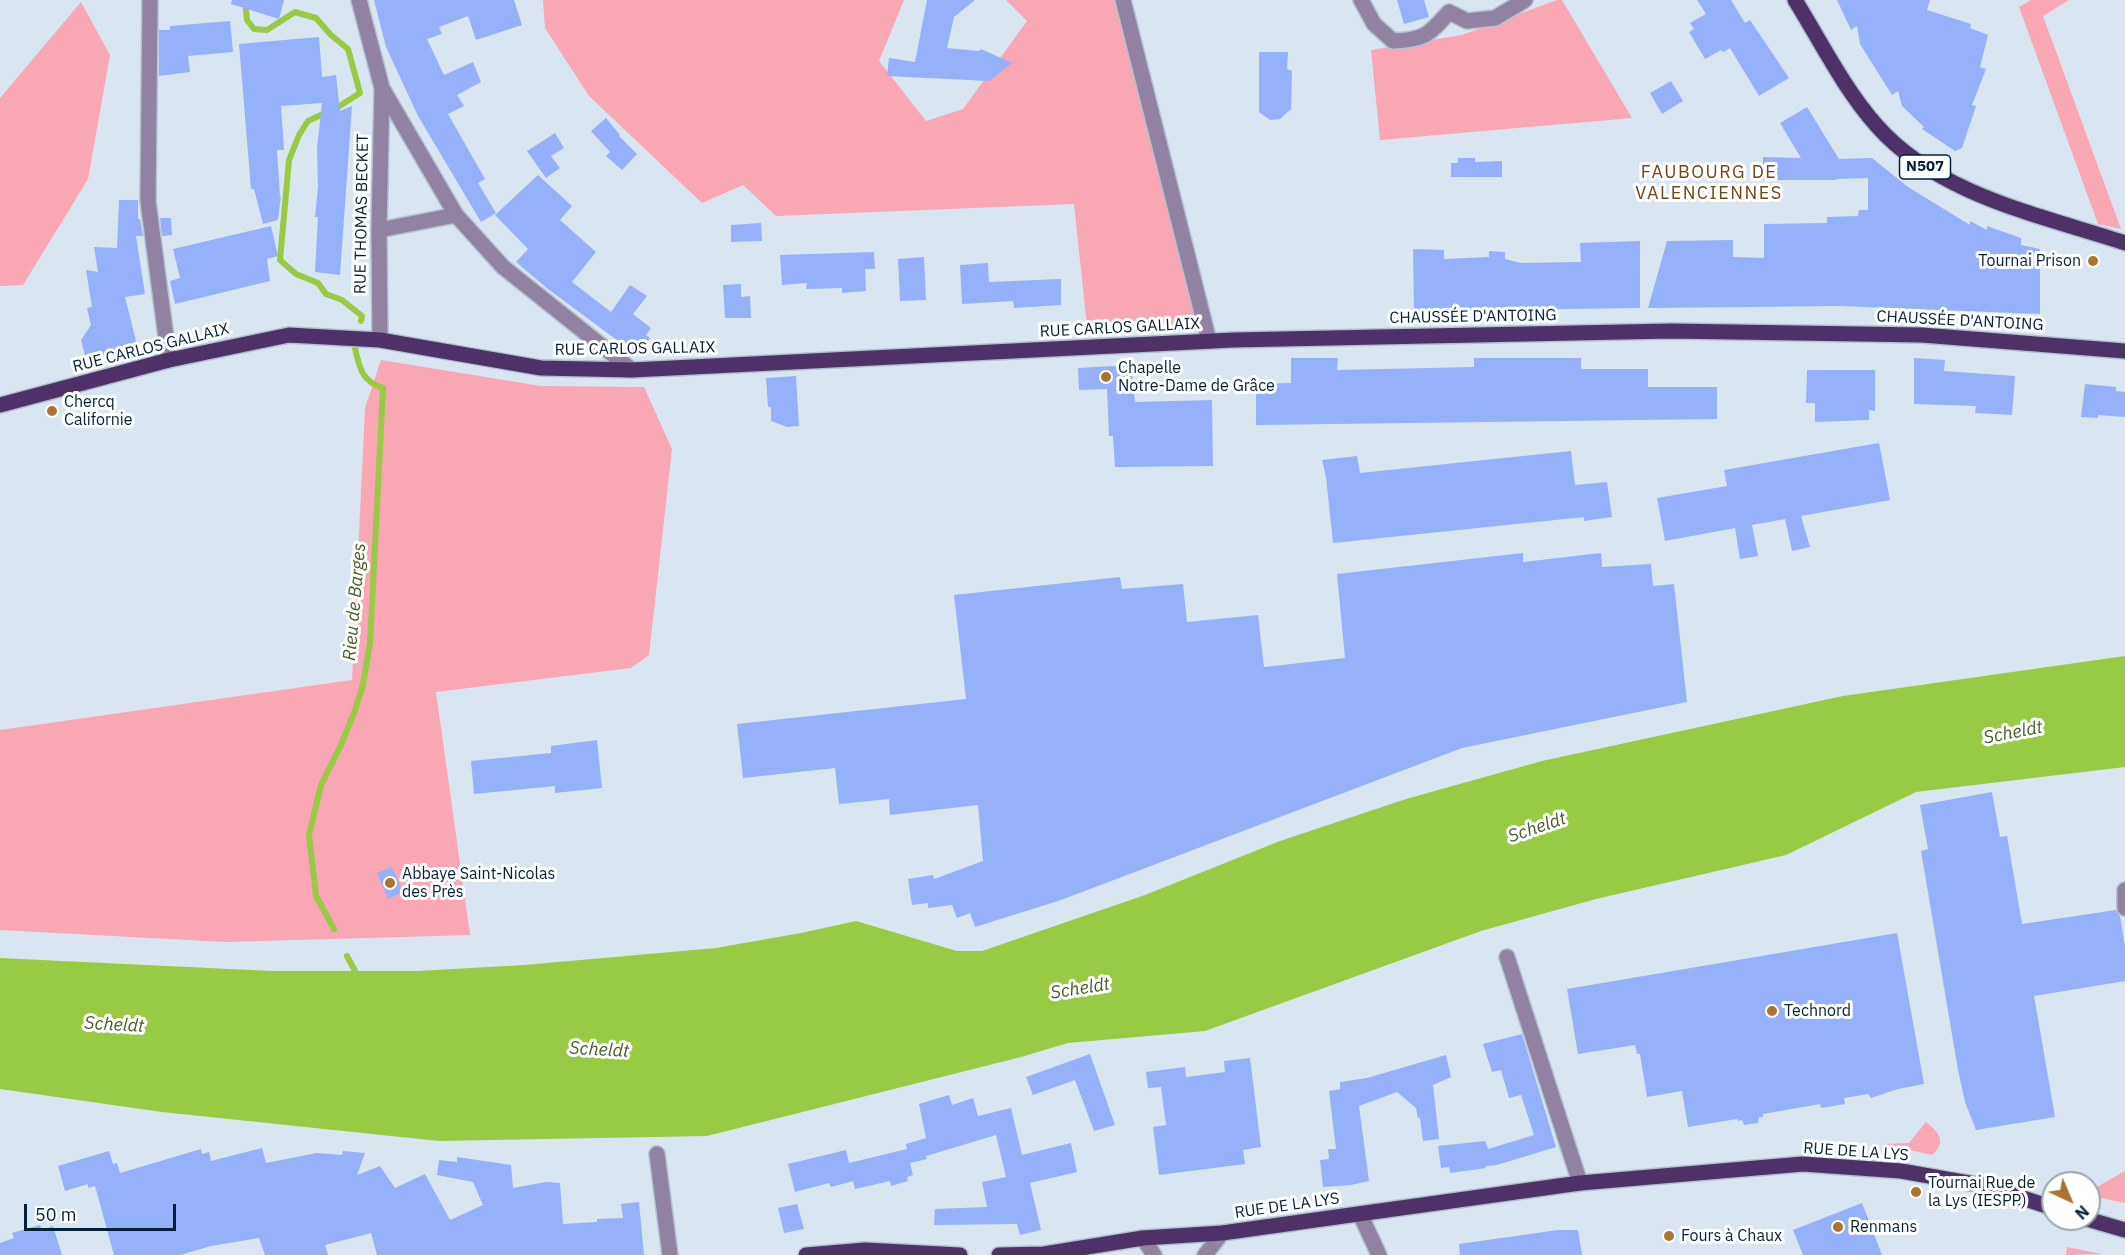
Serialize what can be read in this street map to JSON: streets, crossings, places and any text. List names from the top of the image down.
{
  "streets": {
    "main road": [
      "N507",
      "CHAUSSÉE D'ANTOING",
      "RUE CARLOS GALLAIX",
      "RUE DE LA LYS"
    ],
    "street": ["RUE THOMAS BECKET"]
  },
  "crossings": [
    ["RUE THOMAS BECKET", "RUE CARLOS GALLAIX"],
    ["CHAUSSÉE D'ANTOING", "RUE CARLOS GALLAIX"]
  ],
  "districts": ["FAUBOURG DE VALENCIENNES"],
  "water": ["Rieu de Barges", "Scheldt"],
  "places": [
    "Tournai Prison",
    "Chapelle Notre-Dame de Grâce",
    "Chercq Californie",
    "Abbaye Saint-Nicolas des Près",
    "Technord",
    "Tournai Rue de la Lys (IESPP)",
    "Renmans",
    "Fours à Chaux"
  ],
  "scale_bar": "50 m",
  "north": "bottom right"
}
